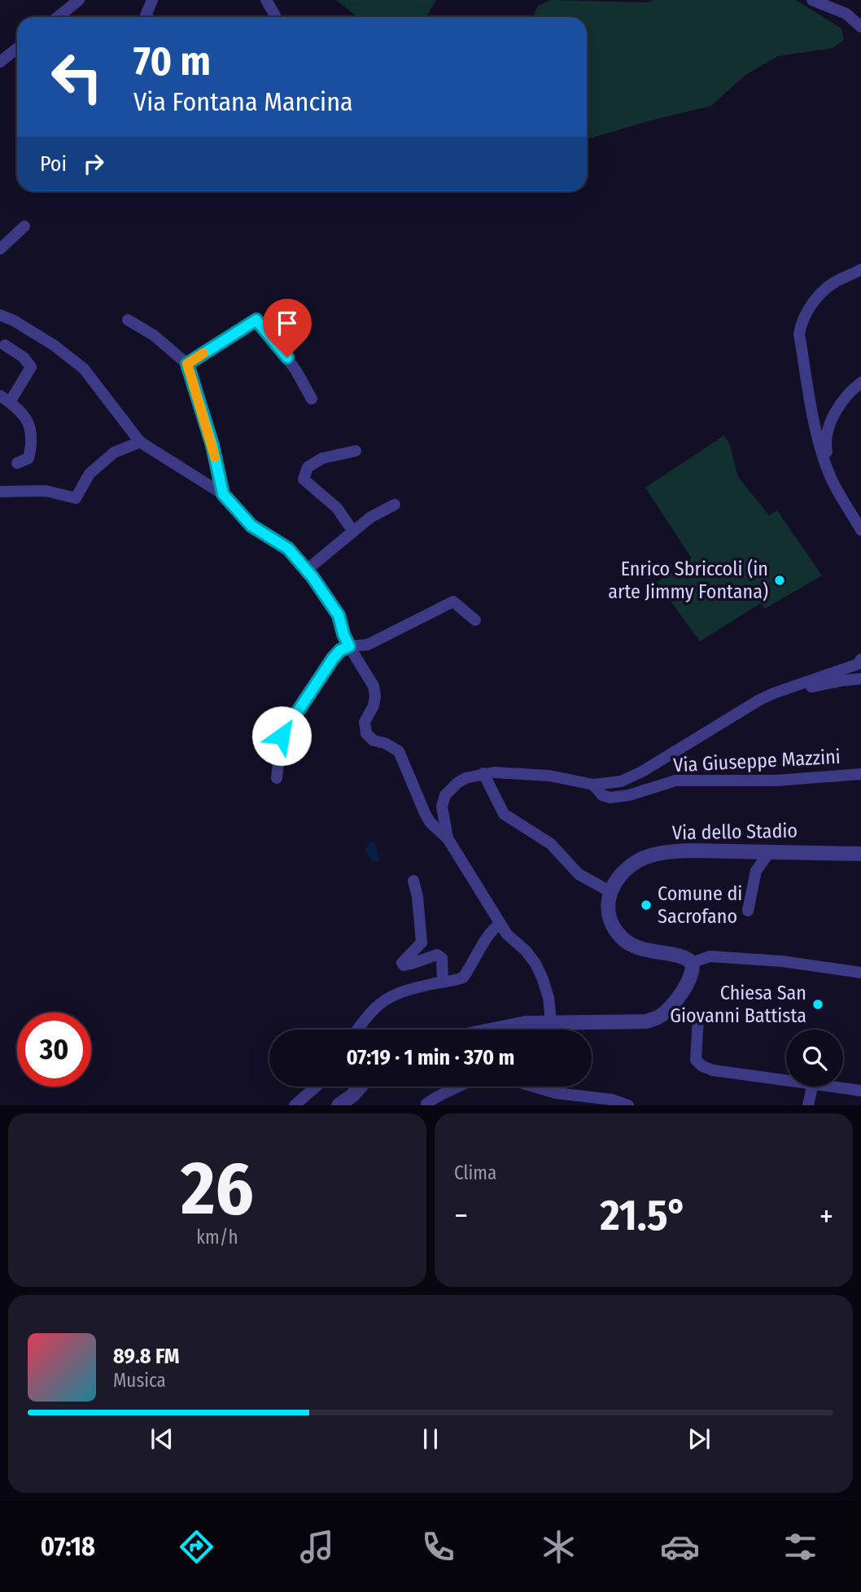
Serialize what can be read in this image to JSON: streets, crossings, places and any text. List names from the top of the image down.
{
  "streets": {
    "street": ["Via Giuseppe Mazzini", "Via dello Stadio"]
  },
  "places": ["Enrico Sbriccoli (in arte Jimmy Fontana)", "Comune di Sacrofano", "Chiesa San Giovanni Battista"],
  "page": {
    "turn": ["70 m", "Via Fontana Mancina"],
    "then": "Poi",
    "limit": "30",
    "trip": "07:19 · 1 min · 370 m",
    "tile": [
      ["26", "km/h"],
      "Clima"
    ],
    "heat": ["−", "21.5°", "+"],
    "song": ["89.8 FM", "Musica"],
    "tabs": "07:18"
  }
}
